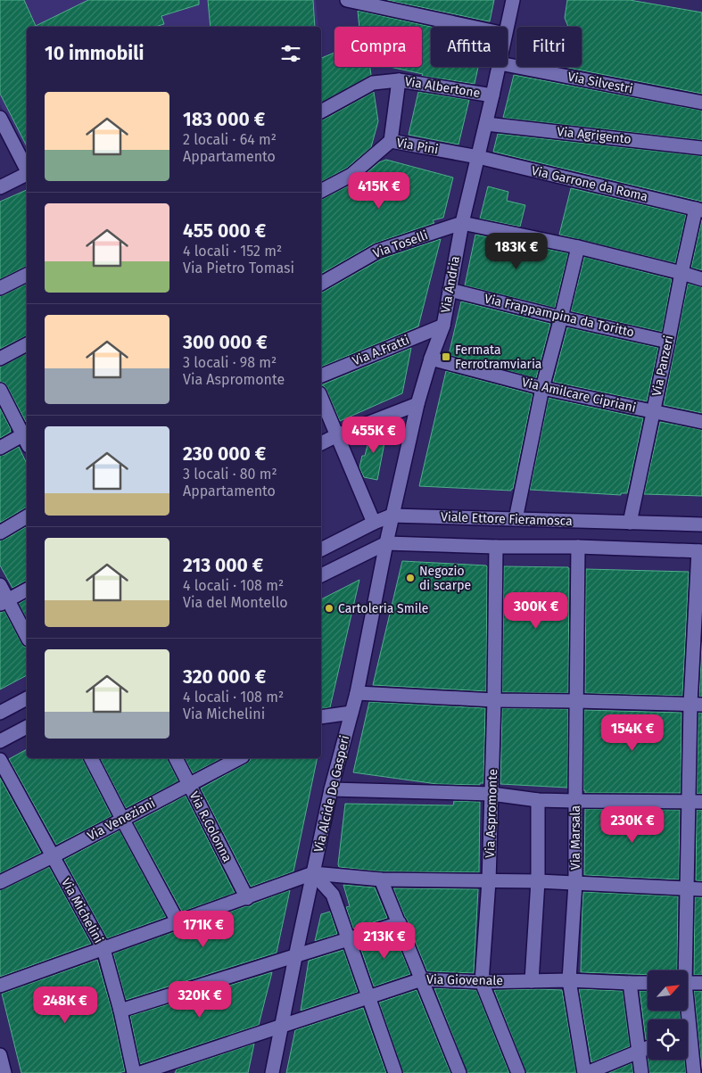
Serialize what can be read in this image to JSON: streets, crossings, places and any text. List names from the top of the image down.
{
  "streets": {
    "street": [
      "Via Silvestri",
      "Via Albertone",
      "Via Agrigento",
      "Via Pini",
      "Via Garrone da Roma",
      "Via Toselli",
      "Via Andria",
      "Via Frappampina da Toritto",
      "Via A.Fratti",
      "Via Panzeri",
      "Via Amilcare Cipriani",
      "Viale Ettore Fieramosca",
      "Via Alcide De Gasperi",
      "Via Aspromonte",
      "Via Veneziani",
      "Via R.Colonna",
      "Via Marsala",
      "Via Michelini",
      "Via Giovenale"
    ]
  },
  "crossings": [
    ["Via Albertone", "Via Andria"],
    ["Via Agrigento", "Via Andria"],
    ["Via Pini", "Via Garrone da Roma"],
    ["Via Pini", "Via Andria"],
    ["Via Garrone da Roma", "Via Andria"],
    ["Via Garrone da Roma", "Via Panzeri"],
    ["Via Toselli", "Via Andria"],
    ["Via Andria", "Via Frappampina da Toritto"],
    ["Via Andria", "Via A.Fratti"],
    ["Via Andria", "Via Amilcare Cipriani"],
    ["Via Andria", "Viale Ettore Fieramosca"],
    ["Via Andria", "Via Alcide De Gasperi"],
    ["Via Frappampina da Toritto", "Via Panzeri"],
    ["Via Panzeri", "Via Amilcare Cipriani"],
    ["Via Panzeri", "Viale Ettore Fieramosca"],
    ["Viale Ettore Fieramosca", "Via Alcide De Gasperi"],
    ["Viale Ettore Fieramosca", "Via Aspromonte"],
    ["Viale Ettore Fieramosca", "Via Marsala"],
    ["Via Alcide De Gasperi", "Via Giovenale"],
    ["Via Aspromonte", "Via Giovenale"],
    ["Via Veneziani", "Via R.Colonna"],
    ["Via Veneziani", "Via Michelini"],
    ["Via Marsala", "Via Giovenale"]
  ],
  "places": {
    "transit": ["Fermata Ferrotramviaria"],
    "other": ["Negozio di scarpe", "Cartoleria Smile"]
  },
  "north": "top right",
  "page": {
    "chip": ["Compra", "Affitta", "Filtri"],
    "heading": "10 immobili",
    "list": [
      {
        "name": "183 000 €",
        "note": "2 locali · 64 m² · Appartamento"
      },
      {
        "name": "455 000 €",
        "note": "4 locali · 152 m² · Via Pietro Tomasi"
      },
      {
        "name": "300 000 €",
        "note": "3 locali · 98 m² · Via Aspromonte"
      },
      {
        "name": "230 000 €",
        "note": "3 locali · 80 m² · Appartamento"
      },
      {
        "name": "213 000 €",
        "note": "4 locali · 108 m² · Via del Montello"
      },
      {
        "name": "320 000 €",
        "note": "4 locali · 108 m² · Via Michelini"
      }
    ],
    "price": [
      "415K €",
      "183K €",
      "455K €",
      "300K €",
      "154K €",
      "230K €",
      "171K €",
      "213K €",
      "320K €",
      "248K €"
    ]
  }
}
